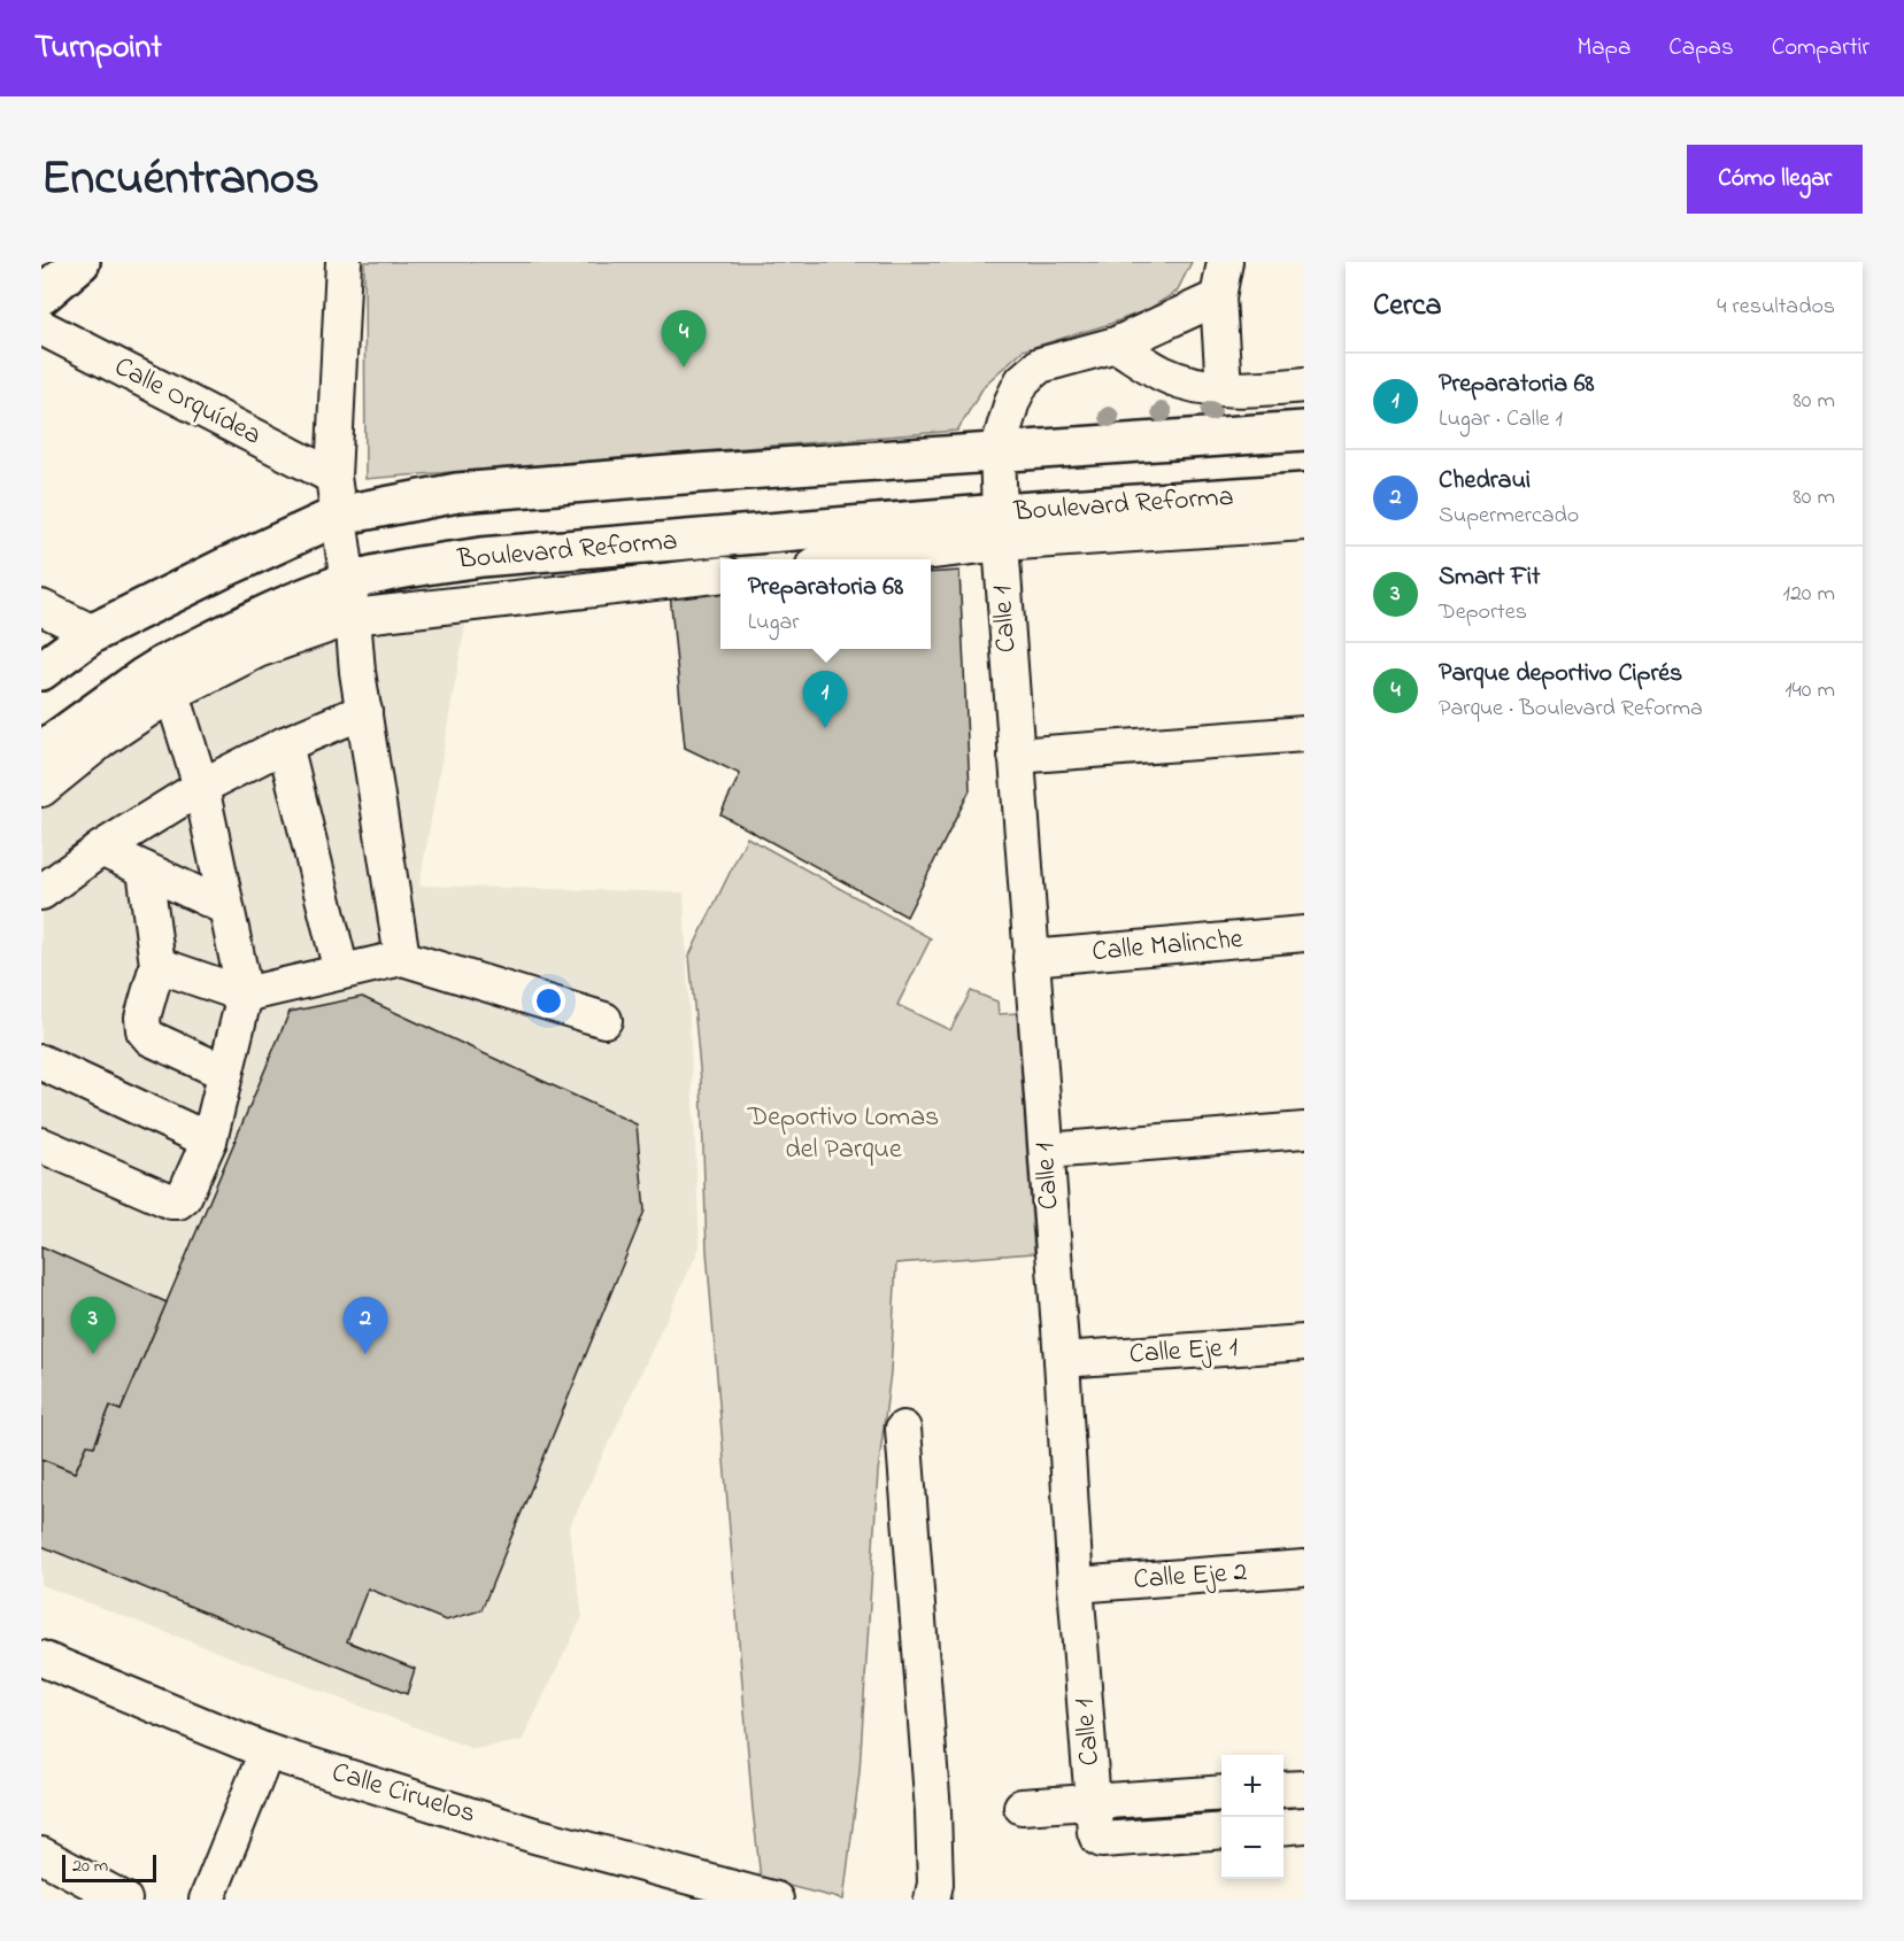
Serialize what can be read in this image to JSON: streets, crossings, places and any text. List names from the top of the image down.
{
  "streets": {
    "main road": ["Boulevard Reforma"],
    "street": [
      "Calle Orquídea",
      "Calle 1",
      "Calle Malinche",
      "Calle Eje 1",
      "Calle Eje 2",
      "Calle Ciruelos"
    ]
  },
  "crossings": [
    ["Boulevard Reforma", "Calle 1"],
    ["Calle 1", "Calle Malinche"],
    ["Calle 1", "Calle Eje 1"],
    ["Calle 1", "Calle Eje 2"]
  ],
  "parks": ["Deportivo Lomas del Parque"],
  "scale_bar": "20 m",
  "page": {
    "header": "Turnpoint",
    "nav": ["Mapa", "Capas", "Compartir"],
    "title": "Encuéntranos",
    "buttons": "Cómo llegar",
    "heading": ["Cerca", "4 resultados"],
    "pins": [
      "4",
      "1",
      "2",
      "3"
    ],
    "list": [
      {
        "mark": "1",
        "name": "Preparatoria 68",
        "note": "Lugar · Calle 1",
        "value": "80 m"
      },
      {
        "mark": "2",
        "name": "Chedraui",
        "note": "Supermercado",
        "value": "80 m"
      },
      {
        "mark": "3",
        "name": "Smart Fit",
        "note": "Deportes",
        "value": "120 m"
      },
      {
        "mark": "4",
        "name": "Parque deportivo Ciprés",
        "note": "Parque · Boulevard Reforma",
        "value": "140 m"
      }
    ],
    "popup": ["Preparatoria 68", "Lugar"],
    "map_buttons": ["+", "−"],
    "scale": "20 m"
  }
}
